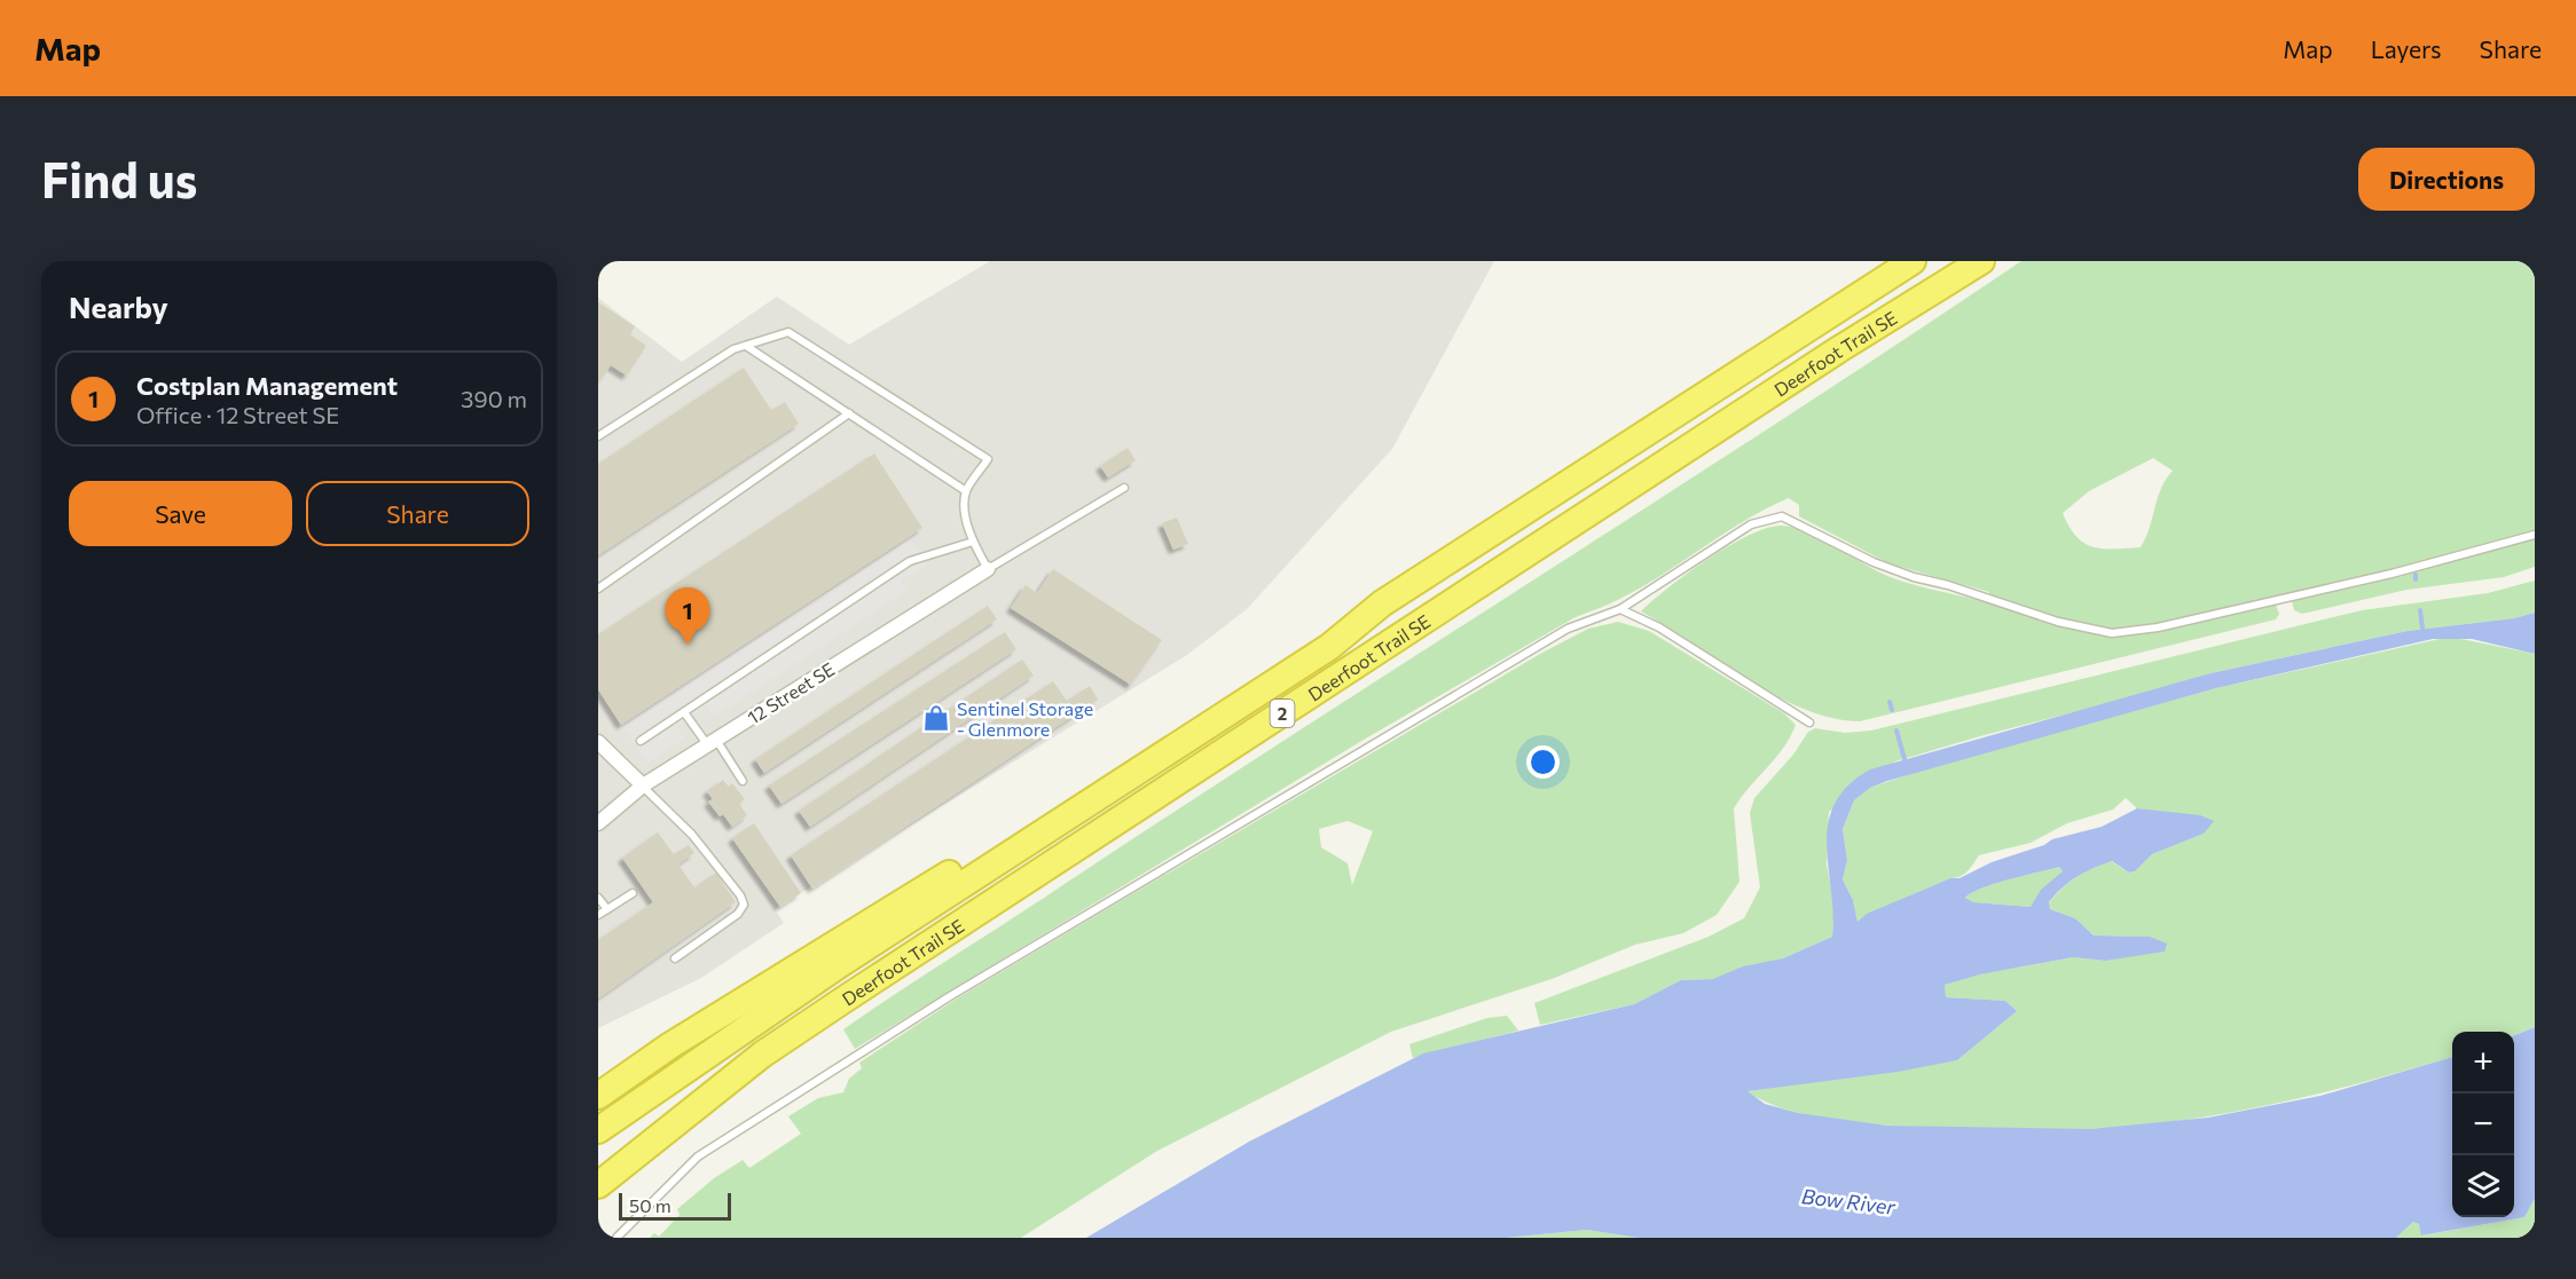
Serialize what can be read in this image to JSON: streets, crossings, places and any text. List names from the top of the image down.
{
  "streets": {
    "highway": ["Deerfoot Trail SE", "2"],
    "street": ["12 Street SE"]
  },
  "water": ["Bow River"],
  "places": {
    "shop": ["Sentinel Storage - Glenmore"]
  },
  "scale_bar": "50 m",
  "page": {
    "header": "Map",
    "nav": ["Map", "Layers", "Share"],
    "buttons": [
      "Directions",
      ["Save", "Share"]
    ],
    "title": "Find us",
    "heading": "Nearby",
    "list": [
      {
        "mark": "1",
        "name": "Costplan Management",
        "note": "Office · 12 Street SE",
        "value": "390 m"
      }
    ],
    "pins": "1",
    "map_buttons": ["+", "−"],
    "scale": "50 m"
  }
}
